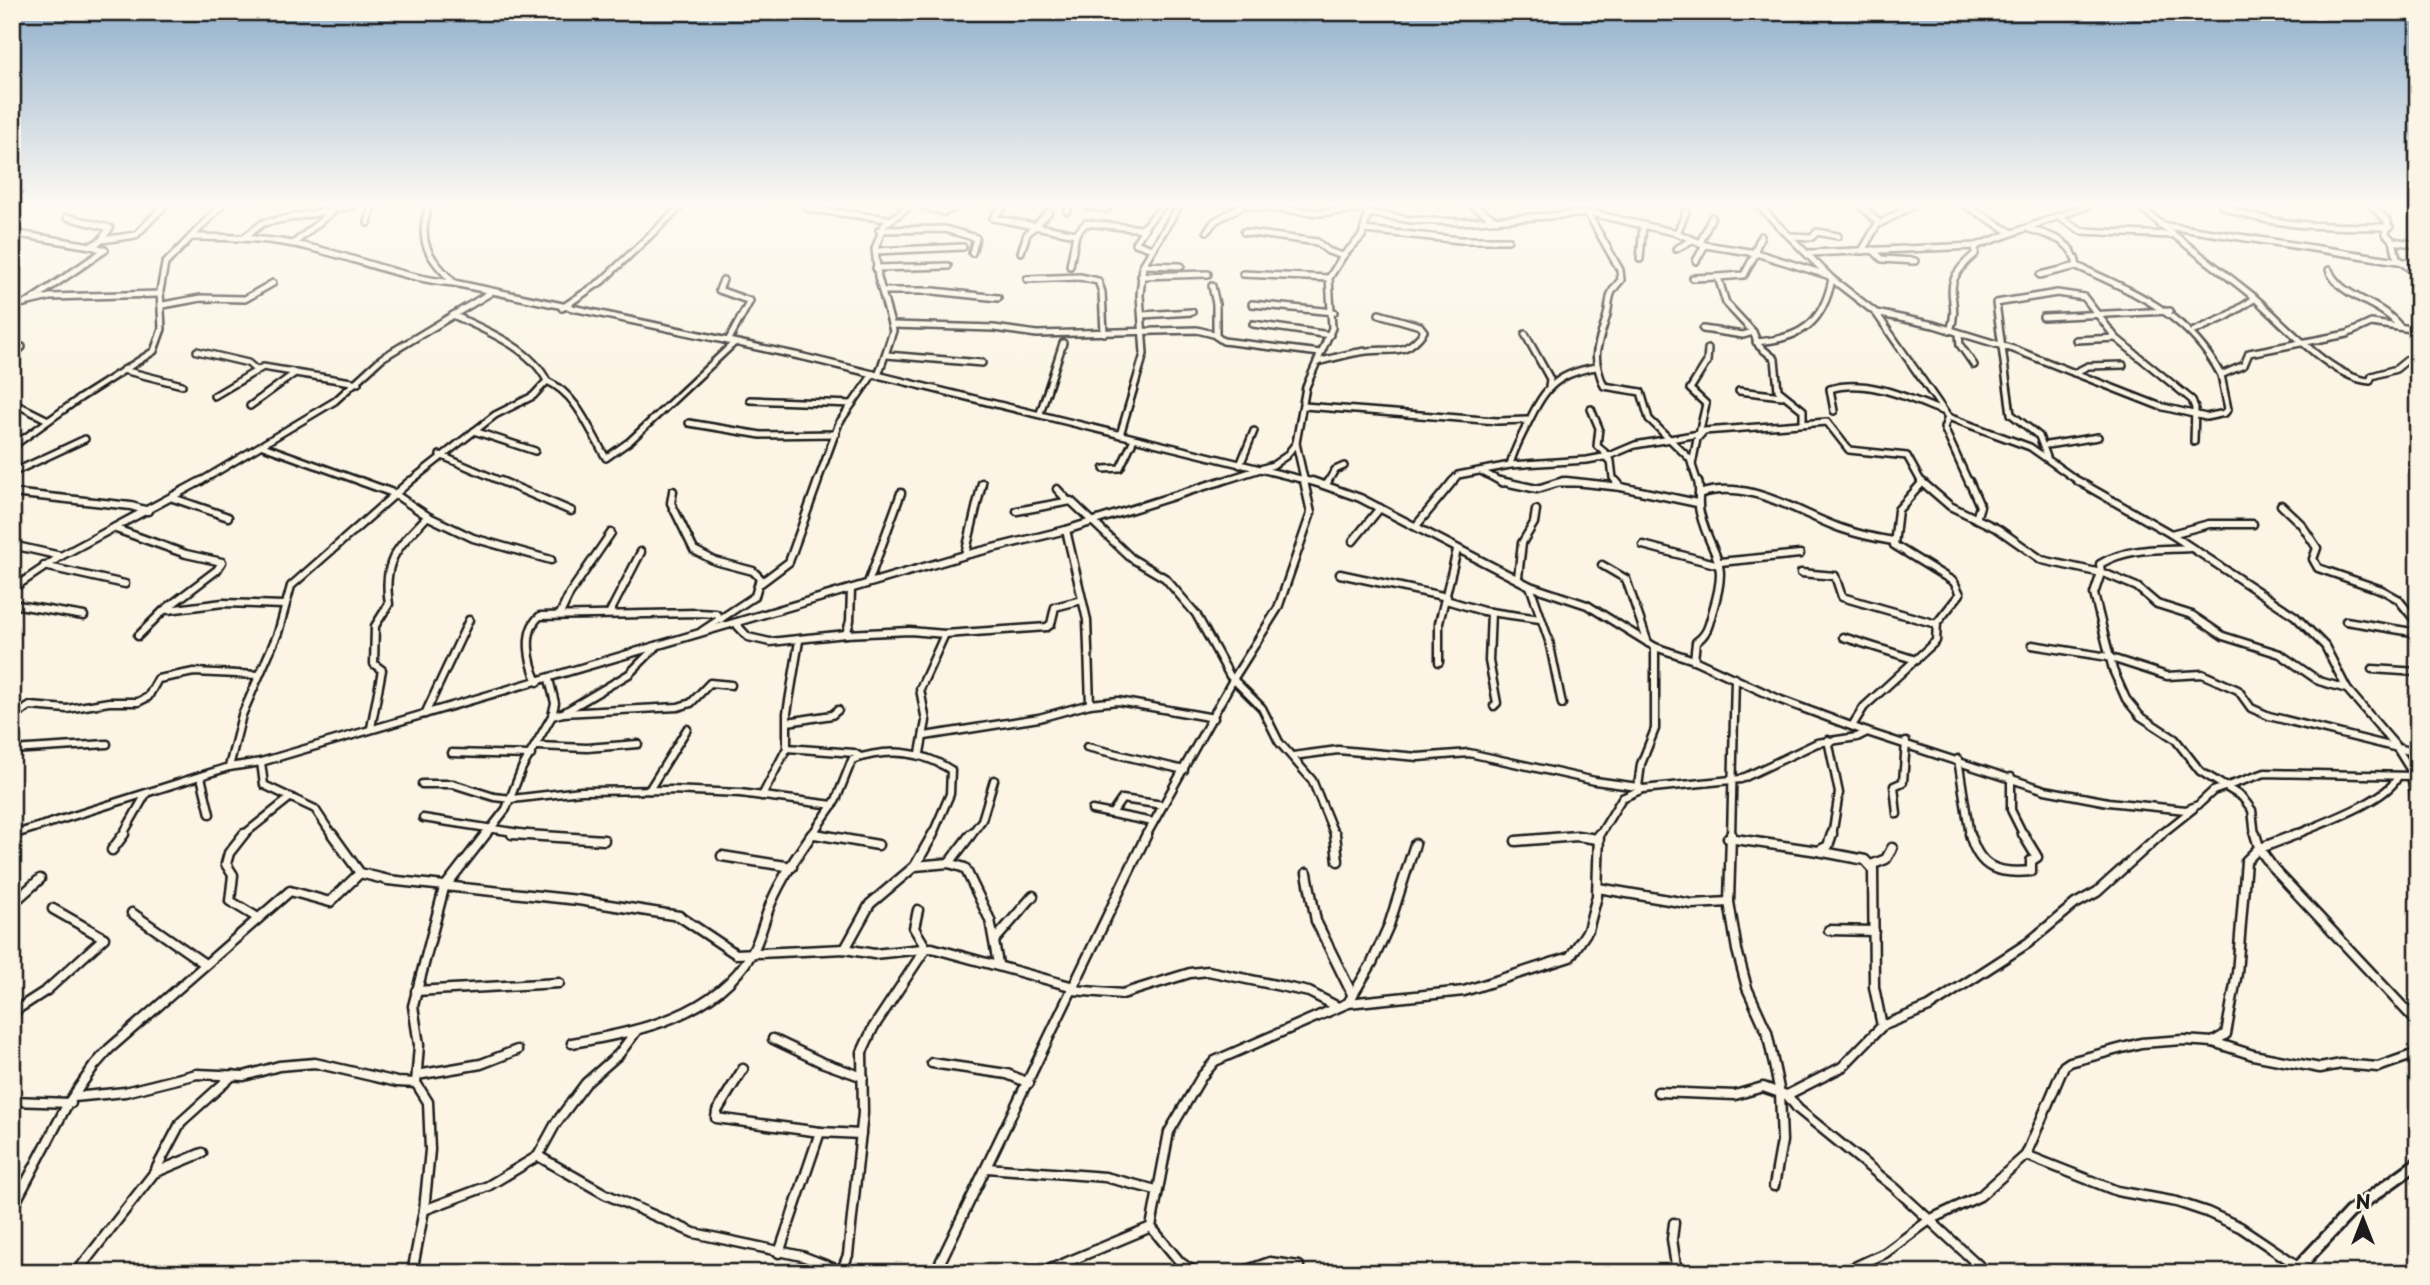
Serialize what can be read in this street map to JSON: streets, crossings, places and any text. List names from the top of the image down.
{
  "north": "top"
}
